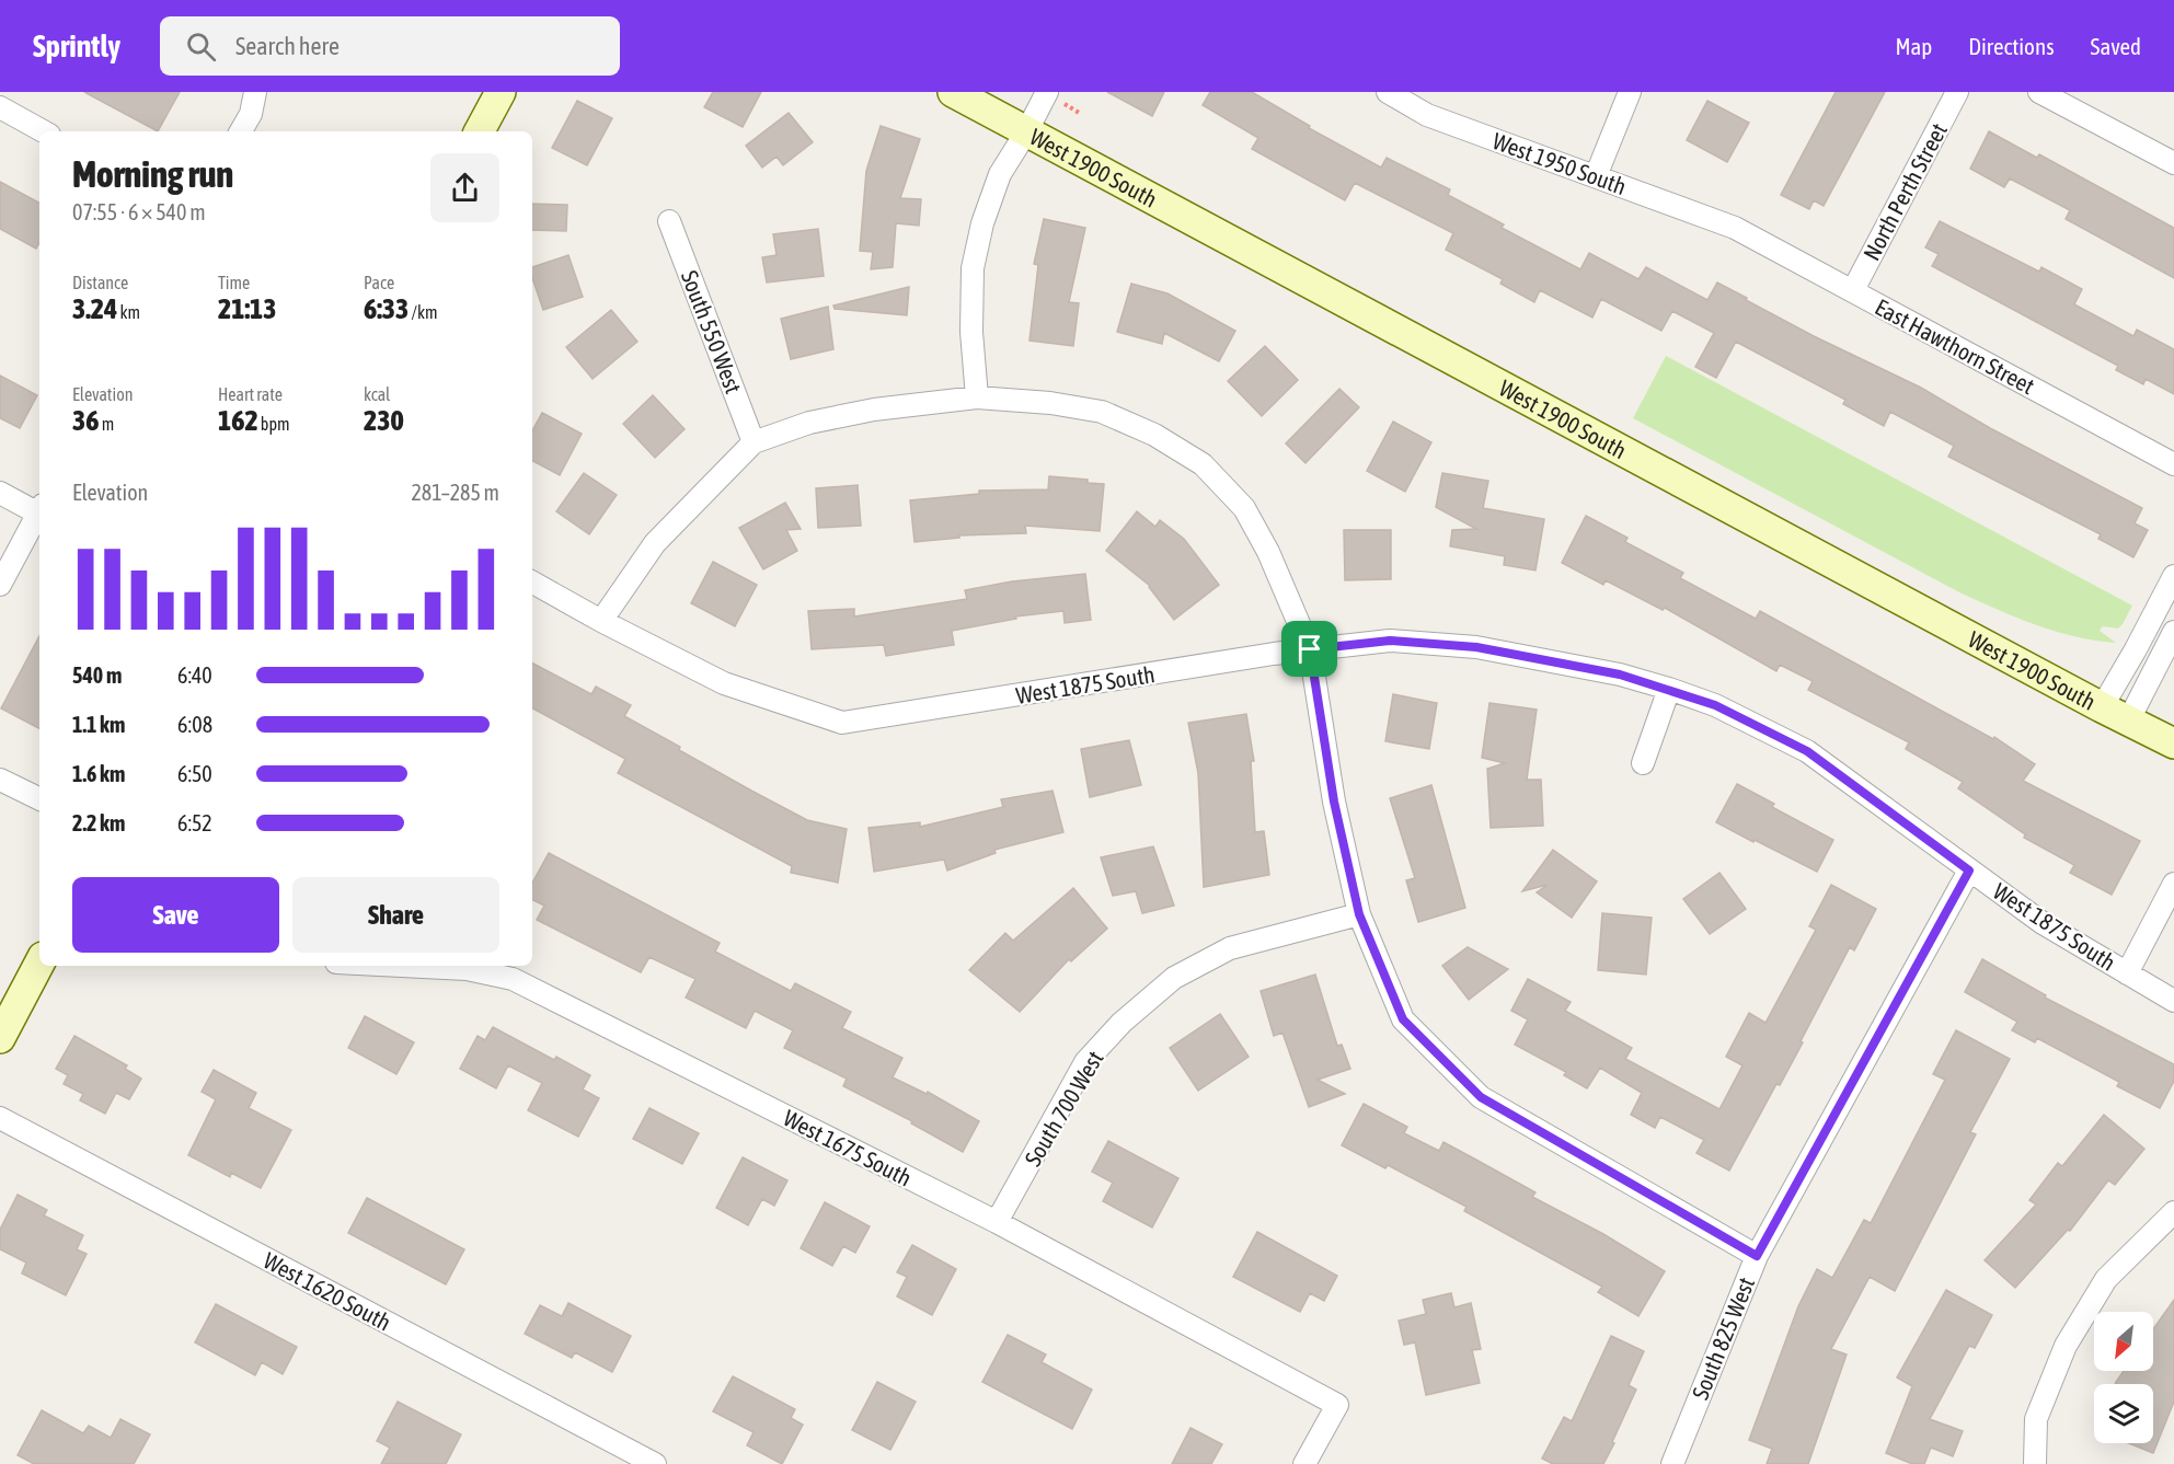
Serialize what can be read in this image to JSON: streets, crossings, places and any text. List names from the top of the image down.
{
  "streets": {
    "street": [
      "West 1950 South",
      "West 1900 South",
      "North Perth Street",
      "South 550 West",
      "East Hawthorn Street",
      "West 1875 South",
      "South 700 West",
      "West 1675 South",
      "West 1620 South",
      "South 825 West"
    ]
  },
  "crossings": [
    ["West 1950 South", "East Hawthorn Street"],
    ["North Perth Street", "East Hawthorn Street"],
    ["West 1875 South", "South 825 West"],
    ["South 700 West", "West 1675 South"]
  ],
  "north": "bottom left",
  "page": {
    "header": "Sprintly",
    "search": "Search here",
    "nav": ["Map", "Directions", "Saved"],
    "heading": ["Morning run", "07:55 · 6 × 540 m"],
    "stats": [
      ["Distance", "3.24 km"],
      ["Time", "21:13"],
      ["Pace", "6:33 /km"],
      ["Elevation", "36 m"],
      ["Heart rate", "162 bpm"],
      ["kcal", "230"]
    ],
    "chart": ["Elevation", "281–285 m"],
    "list": [
      {
        "name": "540 m",
        "note": "6:40"
      },
      {
        "name": "1.1 km",
        "note": "6:08"
      },
      {
        "name": "1.6 km",
        "note": "6:50"
      },
      {
        "name": "2.2 km",
        "note": "6:52"
      }
    ],
    "buttons": ["Save", "Share"]
  }
}
